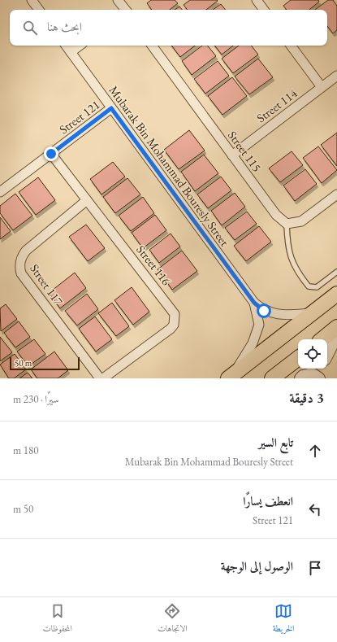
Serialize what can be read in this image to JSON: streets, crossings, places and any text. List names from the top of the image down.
{
  "streets": {
    "street": [
      "Street 114",
      "Street 121",
      "Street 115",
      "Mubarak Bin Mohammad Bouresly Street",
      "Street 116",
      "Street 117"
    ]
  },
  "crossings": [
    ["Street 114", "Street 115"],
    ["Street 121", "Mubarak Bin Mohammad Bouresly Street"],
    ["Street 121", "Street 116"],
    ["Street 116", "Street 117"]
  ],
  "scale_bar": "50 m",
  "page": {
    "search": "ابحث هنا",
    "scale": "50 m",
    "heading": ["3 دقيقة", "سيرًا · 230 m"],
    "list": [
      ["تابع السير", "Mubarak Bin Mohammad Bouresly Street", "180 m"],
      ["انعطف يسارًا", "Street 121", "50 m"],
      "الوصول إلى الوجهة"
    ],
    "nav": ["الخريطة", "الاتجاهات", "المحفوظات"]
  }
}
